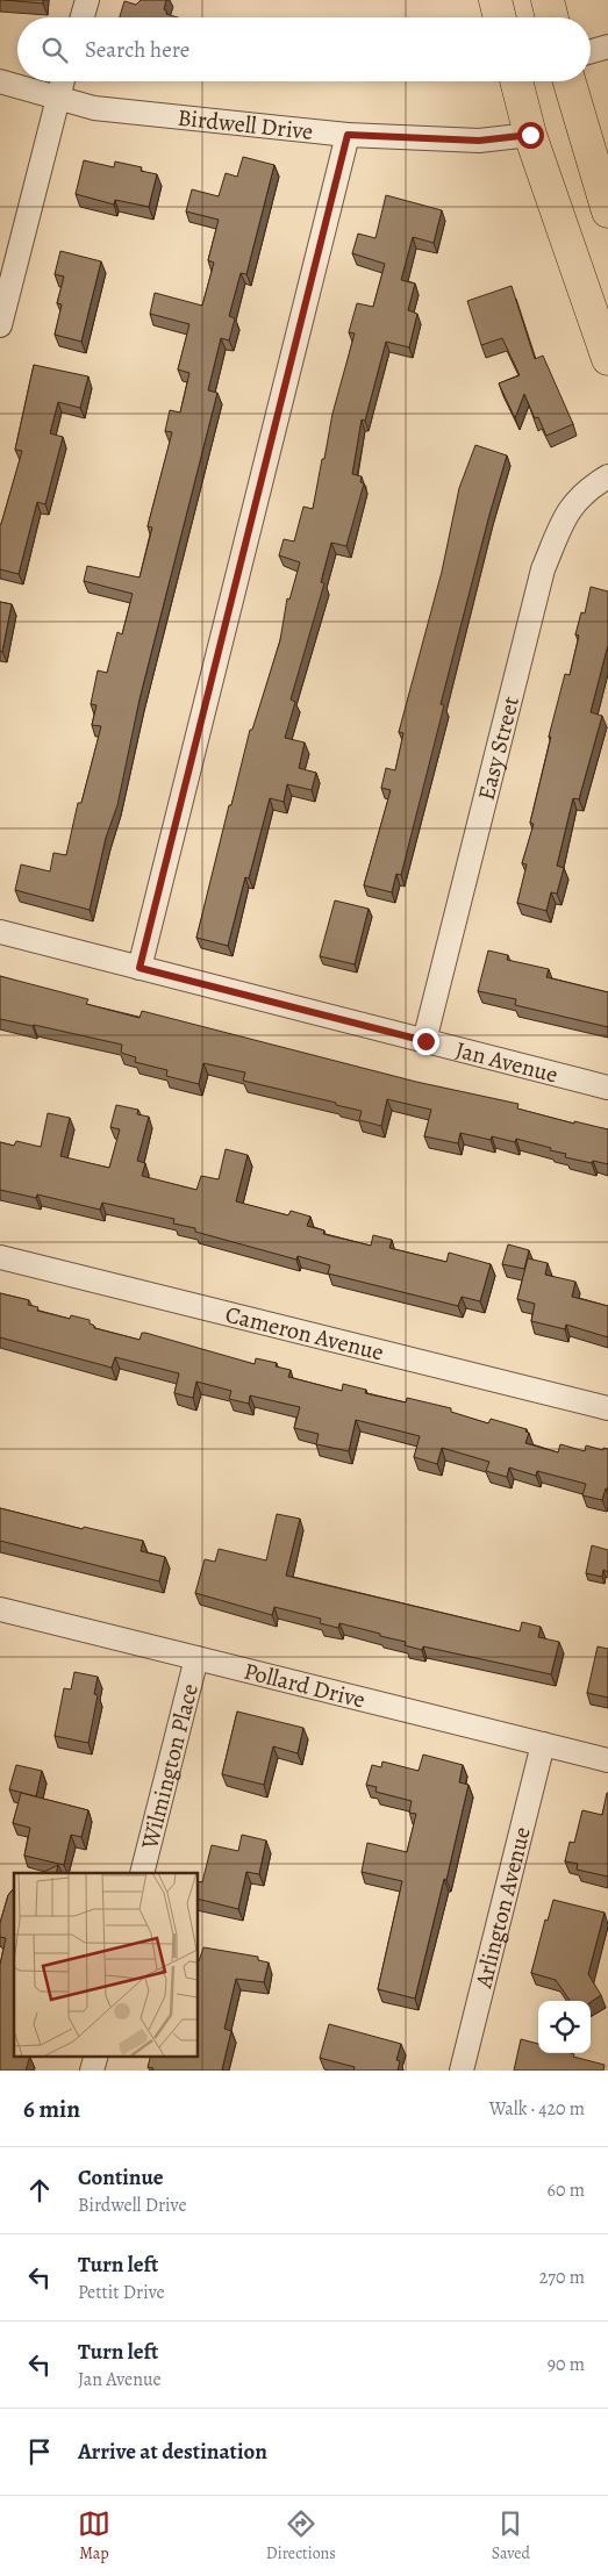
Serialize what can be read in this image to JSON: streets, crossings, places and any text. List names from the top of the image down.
{
  "streets": {
    "street": [
      "Birdwell Drive",
      "Easy Street",
      "Jan Avenue",
      "Cameron Avenue",
      "Pollard Drive",
      "Wilmington Place",
      "Arlington Avenue"
    ]
  },
  "crossings": [
    ["Easy Street", "Jan Avenue"],
    ["Pollard Drive", "Wilmington Place"],
    ["Pollard Drive", "Arlington Avenue"]
  ],
  "page": {
    "search": "Search here",
    "heading": ["6 min", "Walk · 420 m"],
    "list": [
      ["Continue", "Birdwell Drive", "60 m"],
      ["Turn left", "Pettit Drive", "270 m"],
      ["Turn left", "Jan Avenue", "90 m"],
      "Arrive at destination"
    ],
    "nav": ["Map", "Directions", "Saved"]
  }
}
